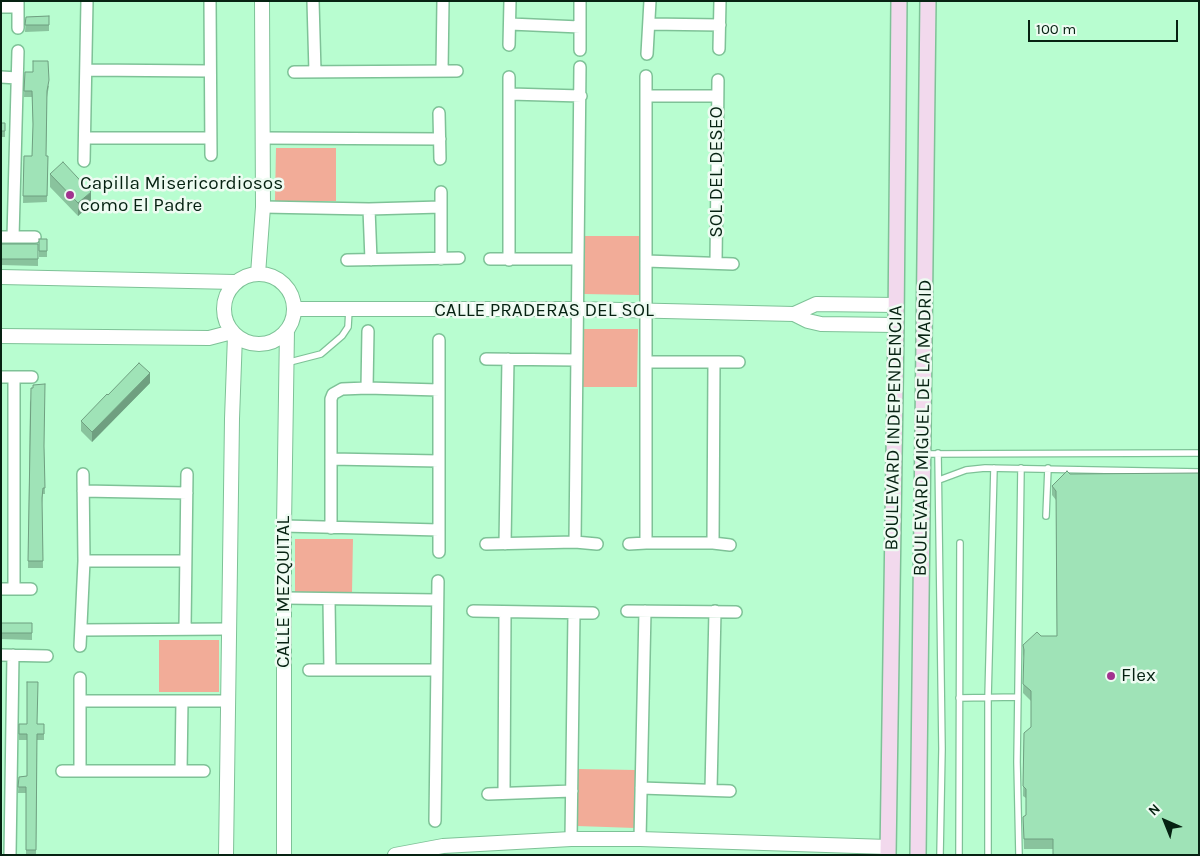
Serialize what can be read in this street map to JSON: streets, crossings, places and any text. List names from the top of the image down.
{
  "streets": {
    "main road": ["BOULEVARD INDEPENDENCIA", "BOULEVARD MIGUEL DE LA MADRID"],
    "street": ["SOL DEL DESEO", "CALLE PRADERAS DEL SOL", "CALLE MEZQUITAL"]
  },
  "crossings": [
    ["CALLE PRADERAS DEL SOL", "CALLE MEZQUITAL"]
  ],
  "places": ["Capilla Misericordiosos como El Padre", "Flex"],
  "scale_bar": "100 m",
  "north": "top left"
}
